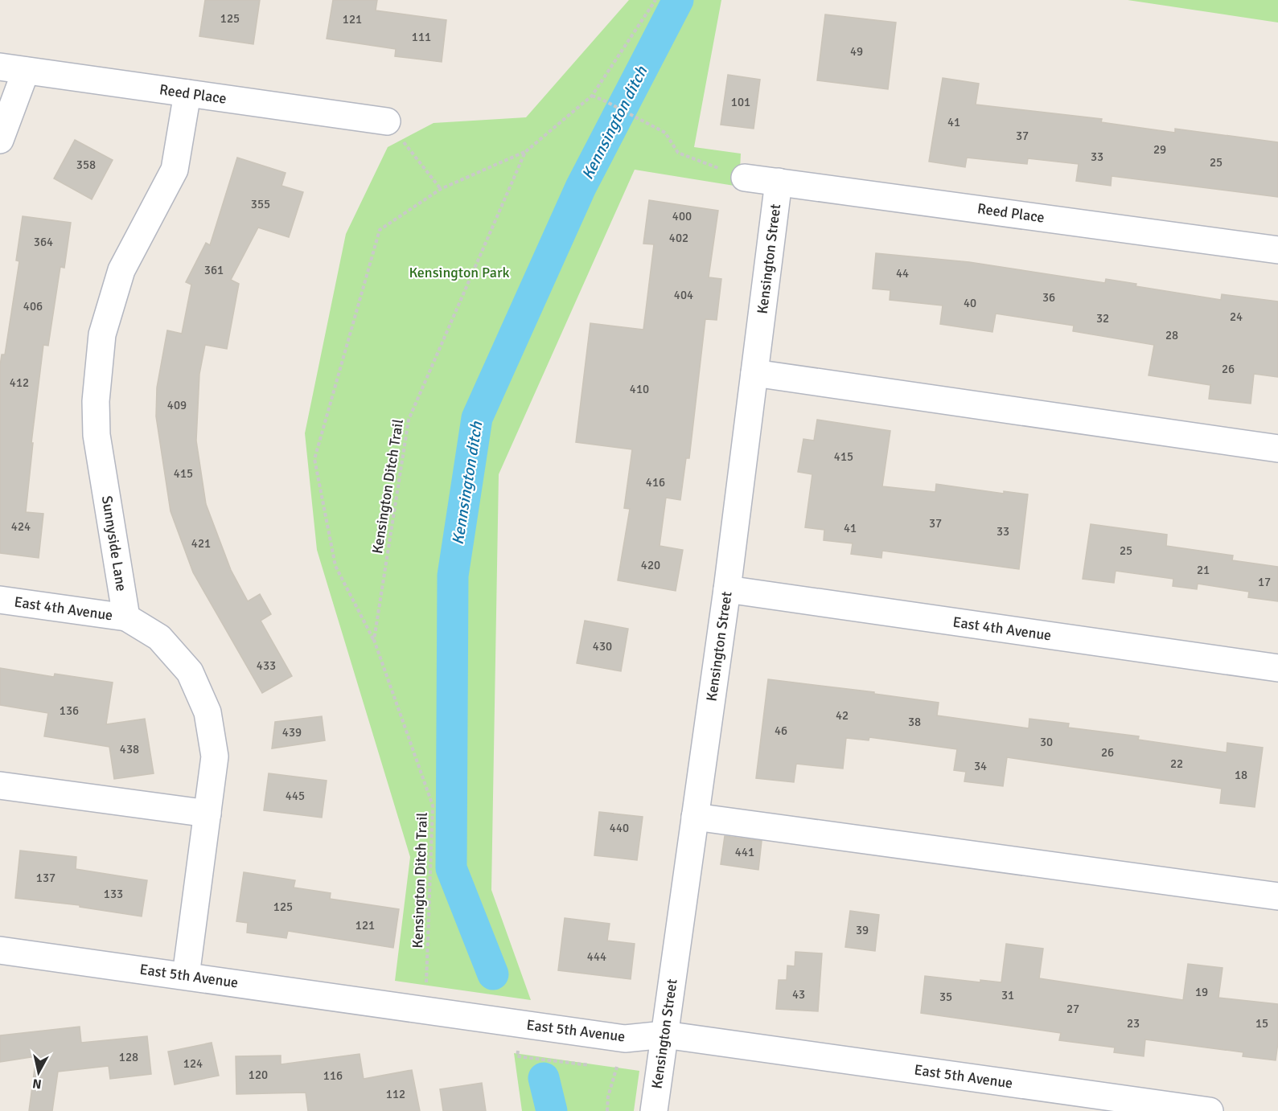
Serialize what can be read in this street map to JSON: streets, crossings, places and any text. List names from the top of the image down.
{
  "streets": {
    "street": [
      "Reed Place",
      "Kensington Street",
      "Sunnyside Lane",
      "East 4th Avenue",
      "East 5th Avenue"
    ],
    "path": ["Kensington Ditch Trail"]
  },
  "crossings": [
    ["Reed Place", "Kensington Street"],
    ["Reed Place", "Sunnyside Lane"],
    ["Kensington Street", "East 4th Avenue"],
    ["Kensington Street", "East 5th Avenue"],
    ["Kensington Ditch Trail", "East 5th Avenue"],
    ["Sunnyside Lane", "East 4th Avenue"]
  ],
  "water": ["Kennsington ditch"],
  "parks": ["Kensington Park"],
  "house_numbers": [
    "125",
    "121",
    "111",
    "49",
    "101",
    "41",
    "37",
    "29",
    "33",
    "25",
    "358",
    "355",
    "400",
    "402",
    "364",
    "361",
    "44",
    "404",
    "36",
    "40",
    "406",
    "24",
    "32",
    "28",
    "26",
    "412",
    "410",
    "409",
    "415",
    "415",
    "416",
    "37",
    "424",
    "41",
    "33",
    "421",
    "25",
    "420",
    "21",
    "17",
    "430",
    "433",
    "136",
    "42",
    "38",
    "46",
    "439",
    "30",
    "438",
    "26",
    "22",
    "34",
    "18",
    "445",
    "440",
    "441",
    "137",
    "133",
    "125",
    "121",
    "39",
    "444",
    "19",
    "43",
    "31",
    "35",
    "27",
    "23",
    "15",
    "128",
    "124",
    "120",
    "116",
    "112"
  ],
  "north": "bottom"
}
